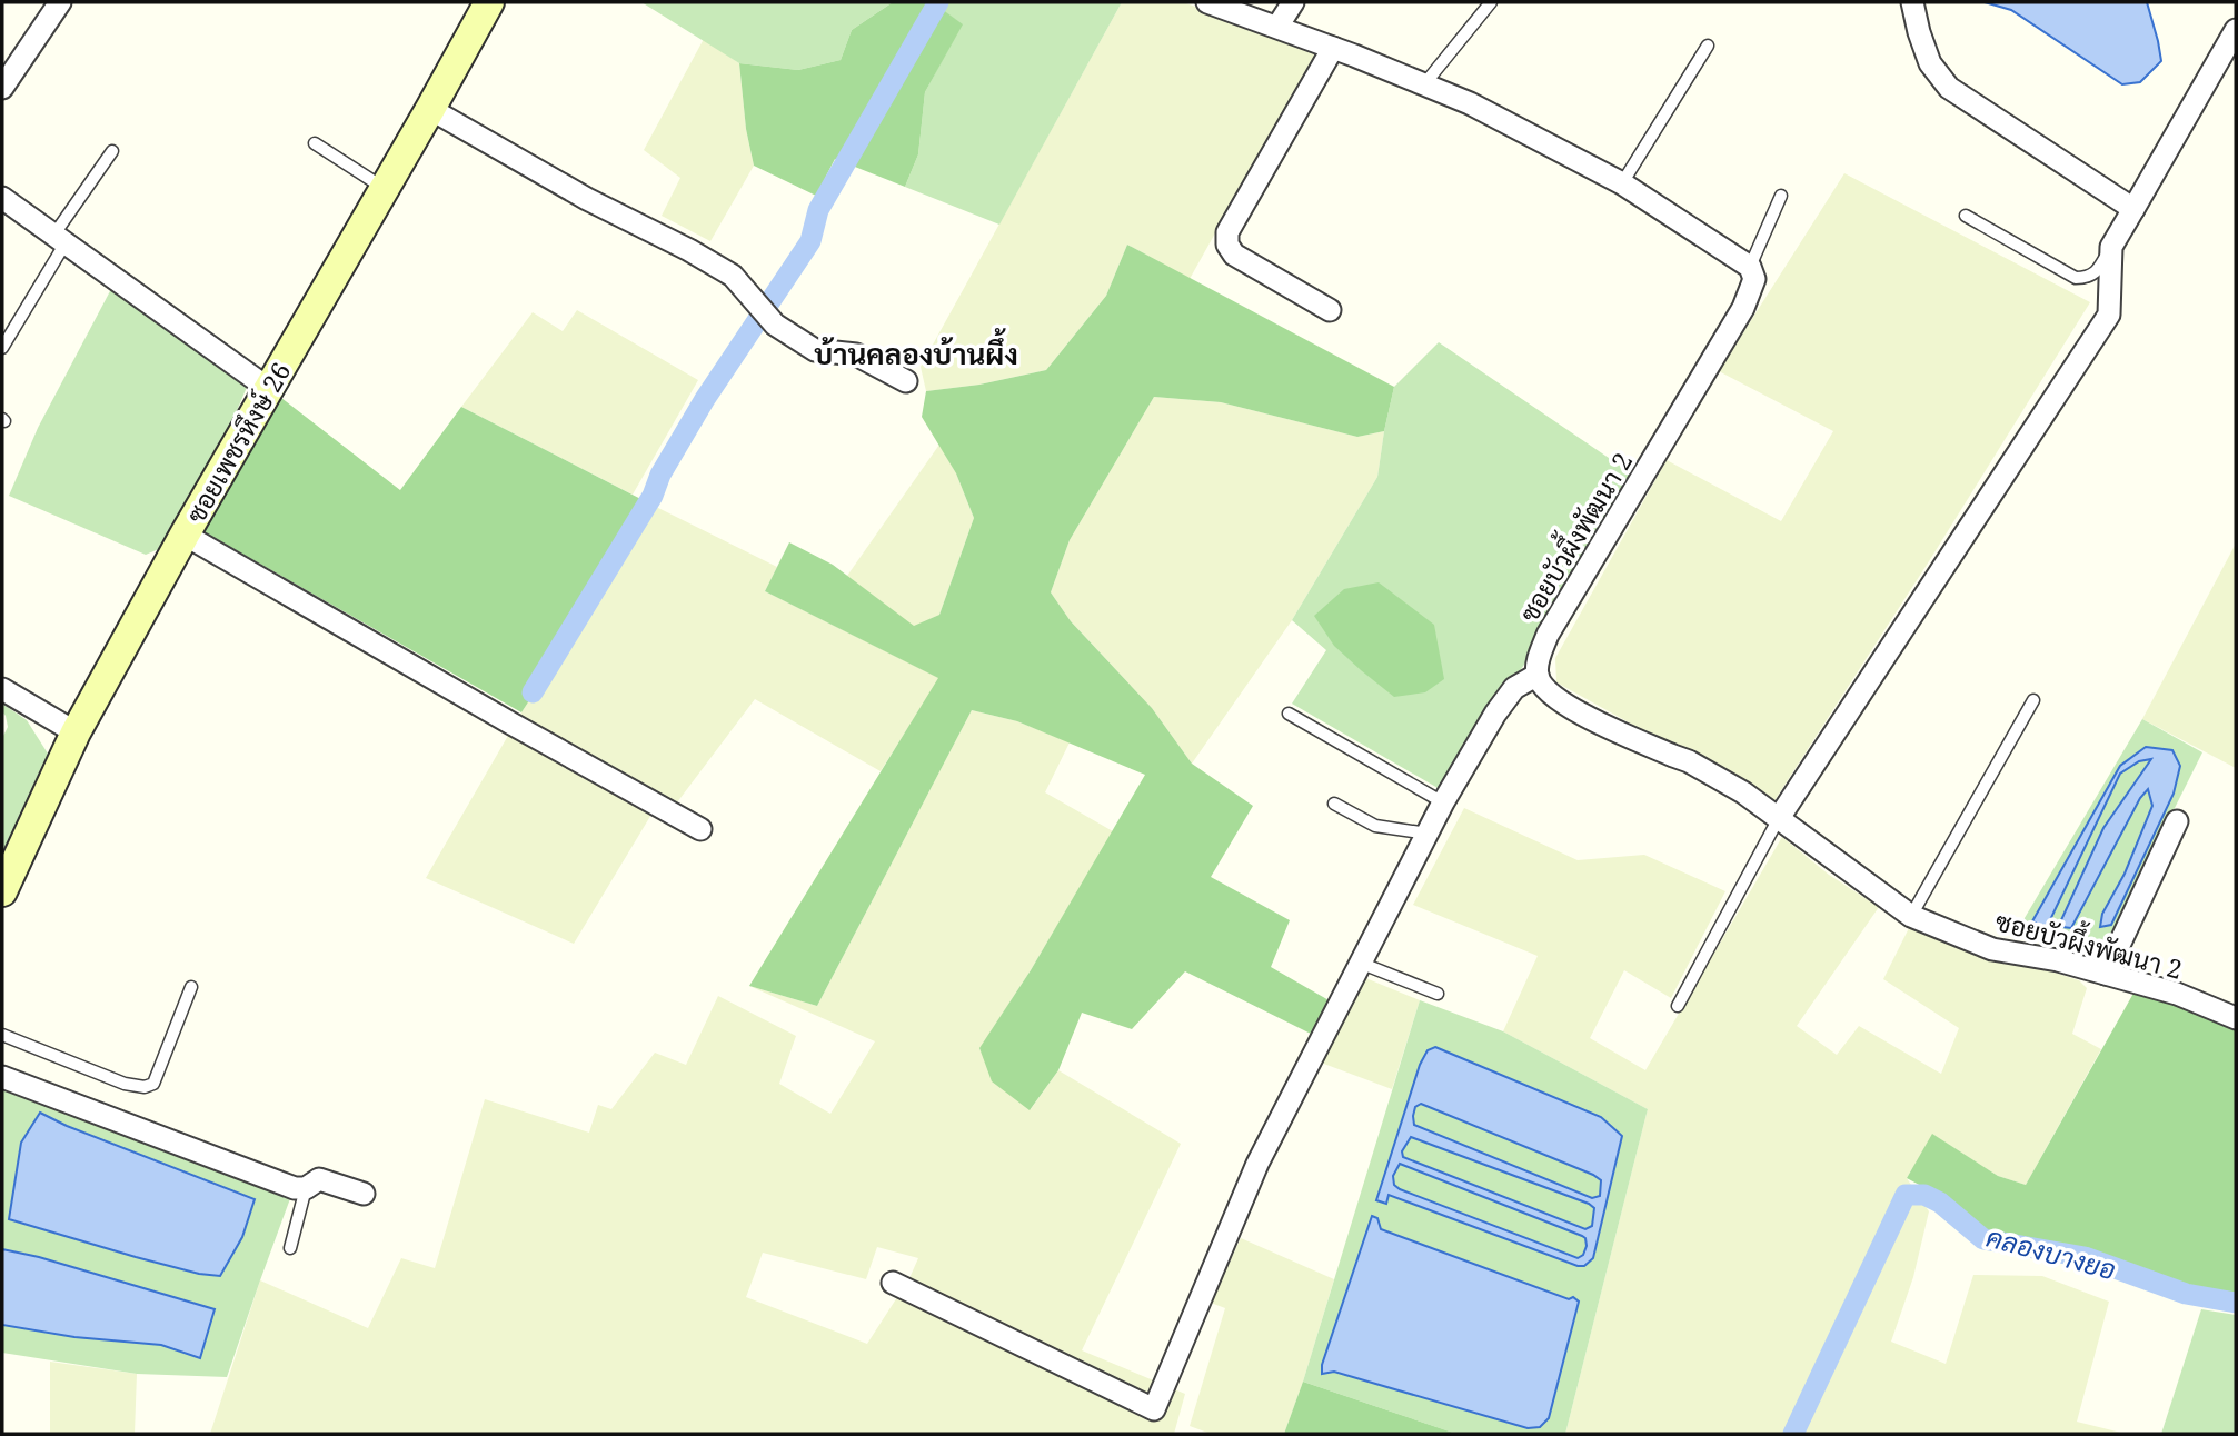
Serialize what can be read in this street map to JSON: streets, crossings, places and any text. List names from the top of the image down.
{
  "streets": {
    "street": ["ซอยเพชรหึงษ์ 26", "ซอยบัวผึ้งพัฒนา 2"]
  },
  "districts": ["บ้านคลองบ้านผึ้ง"],
  "water": ["คลองบางยอ"]
}
